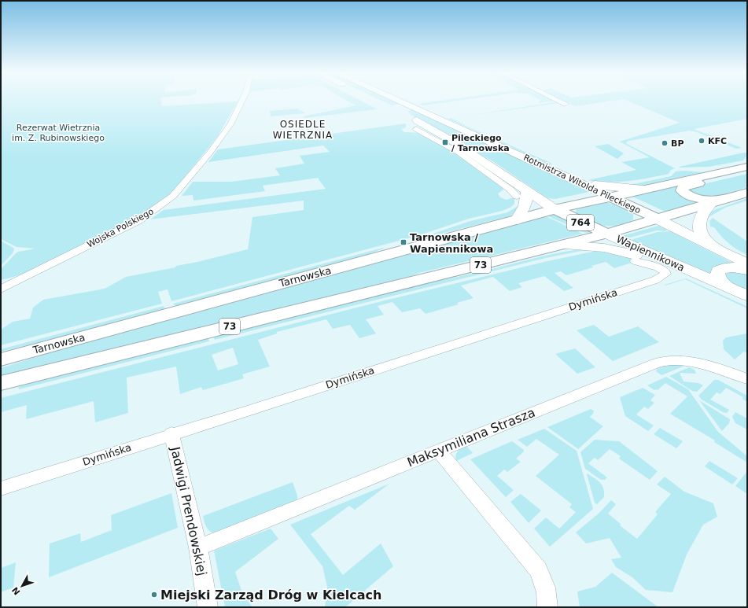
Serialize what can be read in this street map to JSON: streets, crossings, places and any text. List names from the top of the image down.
{
  "streets": {
    "main road": [
      "Rotmistrza Witolda Pileckiego",
      "764",
      "Wapiennikowa",
      "73",
      "Tarnowska"
    ],
    "street": [
      "Wojska Polskiego",
      "Dymińska",
      "Maksymiliana Strasza",
      "Jadwigi Prendowskiej"
    ]
  },
  "crossings": [
    ["Rotmistrza Witolda Pileckiego", "73"],
    ["Rotmistrza Witolda Pileckiego", "Tarnowska"],
    ["764", "Wapiennikowa"],
    ["764", "Tarnowska"],
    ["Wapiennikowa", "73"],
    ["Wapiennikowa", "Tarnowska"],
    ["Dymińska", "Jadwigi Prendowskiej"],
    ["Maksymiliana Strasza", "Jadwigi Prendowskiej"]
  ],
  "districts": ["OSIEDLE WIETRZNIA"],
  "parks": ["Rezerwat Wietrznia im. Z. Rubinowskiego"],
  "places": {
    "other": ["KFC", "BP", "Miejski Zarząd Dróg w Kielcach"],
    "transit": ["Pileckiego / Tarnowska", "Tarnowska / Wapiennikowa"]
  },
  "north": "bottom left"
}
